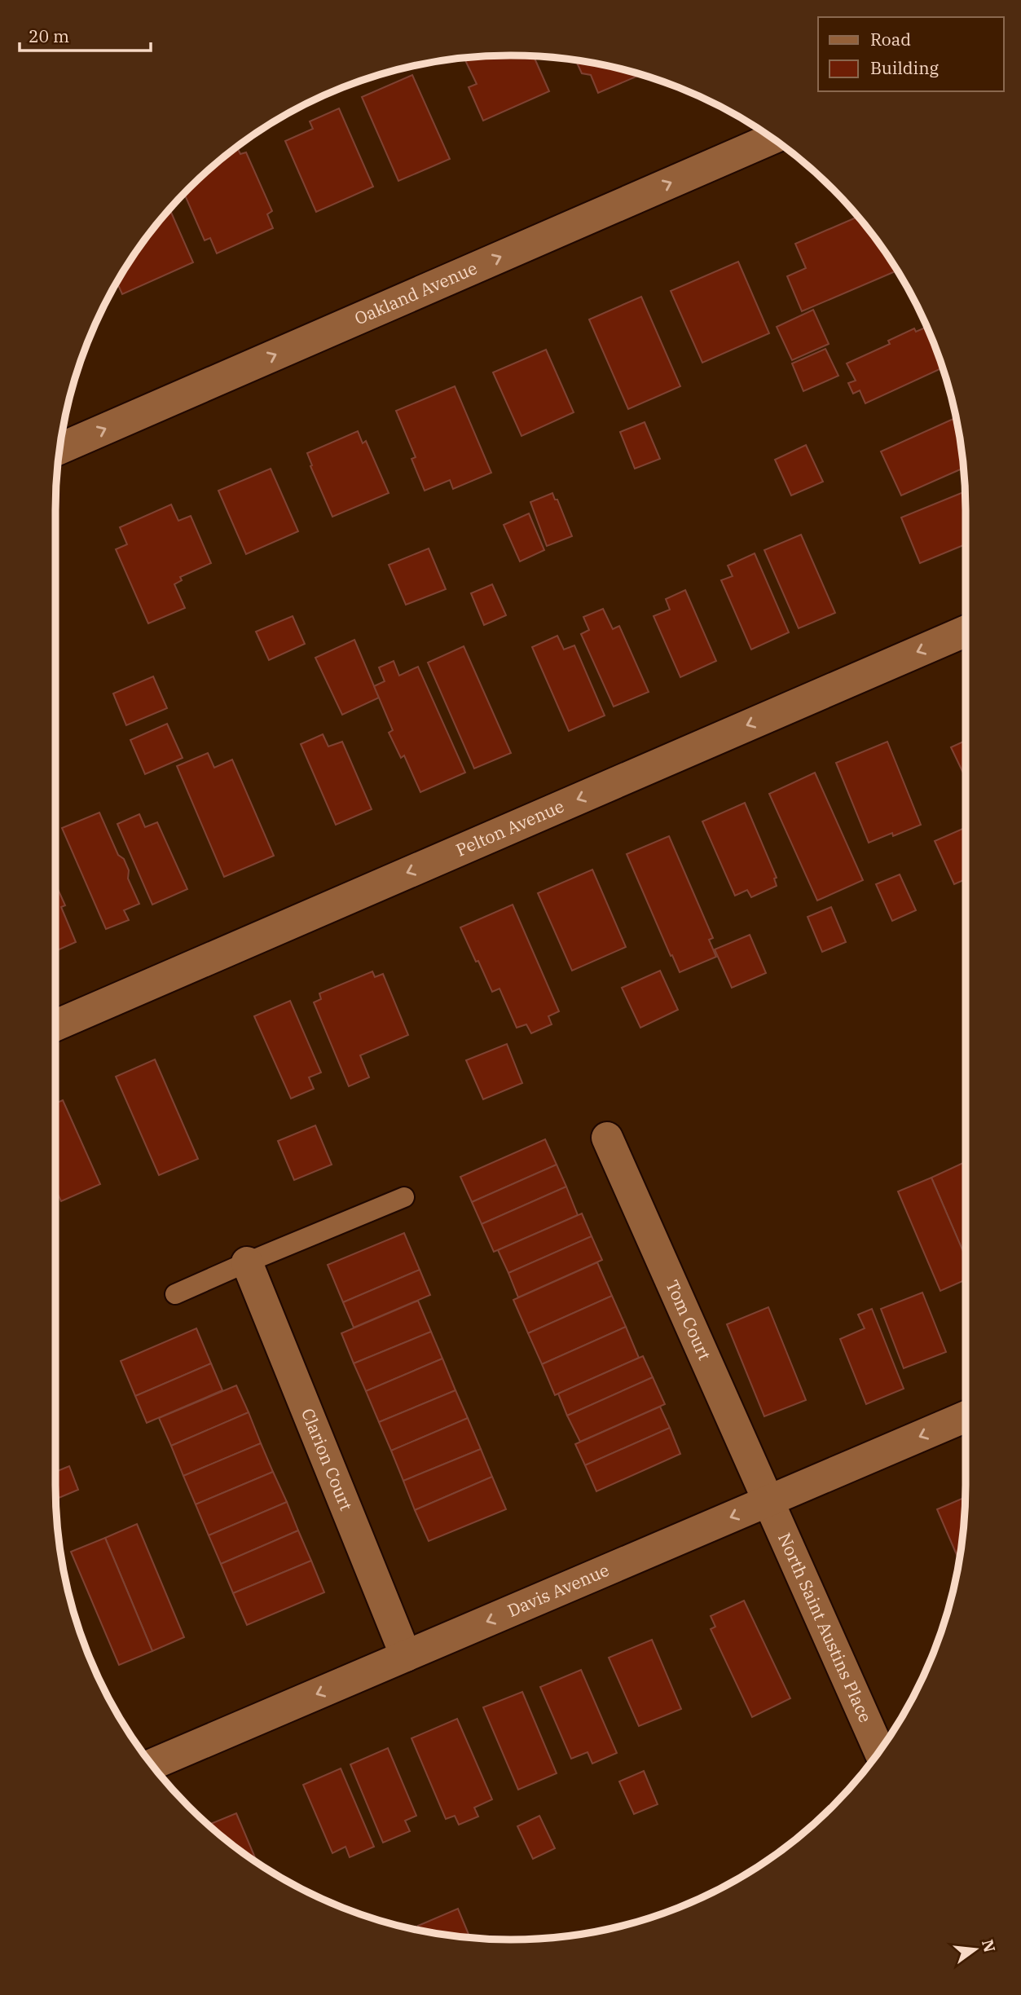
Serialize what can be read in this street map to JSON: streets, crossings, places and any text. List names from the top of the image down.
{
  "streets": {
    "street": [
      "Oakland Avenue",
      "Pelton Avenue",
      "Tom Court",
      "Clarion Court",
      "Davis Avenue",
      "North Saint Austins Place"
    ]
  },
  "crossings": [
    ["Tom Court", "Davis Avenue"],
    ["Tom Court", "North Saint Austins Place"],
    ["Clarion Court", "Davis Avenue"],
    ["Davis Avenue", "North Saint Austins Place"]
  ],
  "one_way": ["Oakland Avenue", "Pelton Avenue", "Davis Avenue"],
  "legend": ["Road", "Building"],
  "scale_bar": "20 m",
  "north": "right"
}
